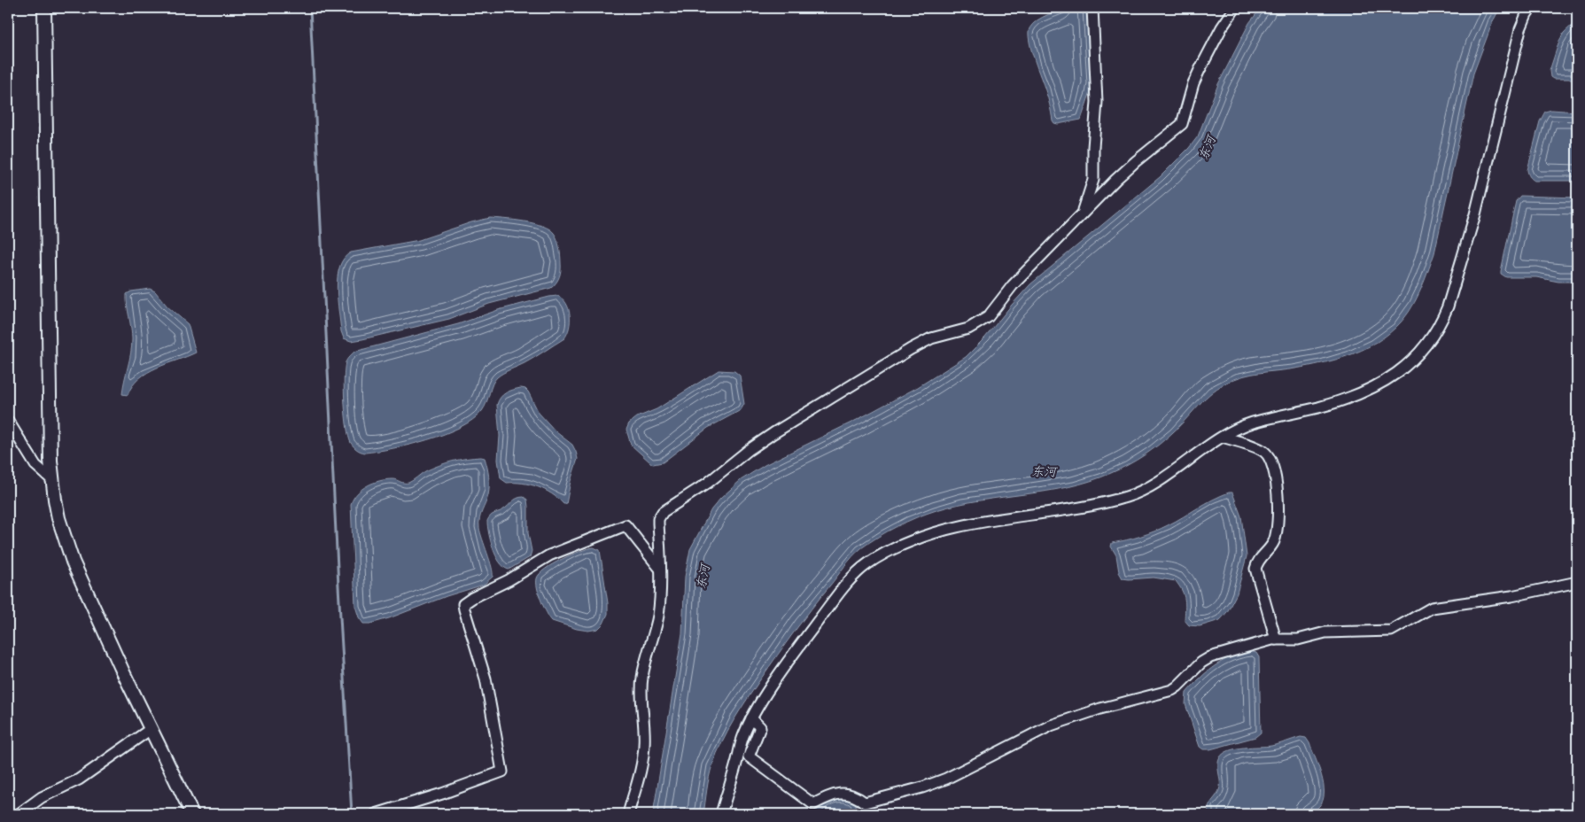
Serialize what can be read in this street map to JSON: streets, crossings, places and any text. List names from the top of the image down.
{
  "water": ["东河"]
}
